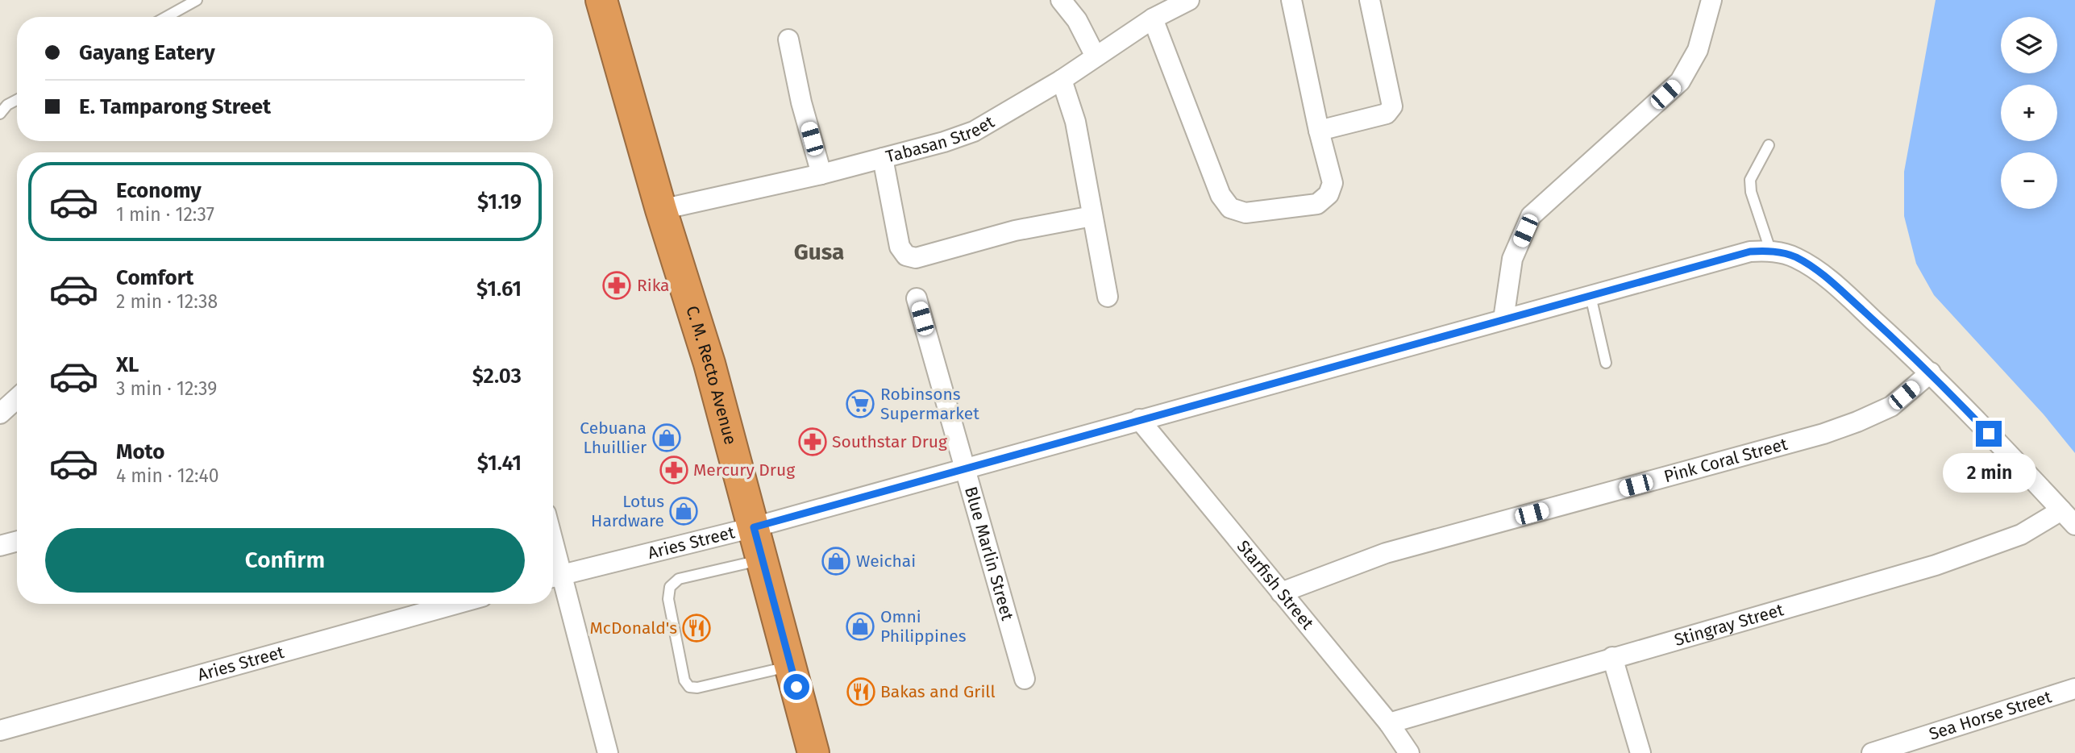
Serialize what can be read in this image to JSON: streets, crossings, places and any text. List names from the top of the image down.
{
  "streets": {
    "highway": ["C. M. Recto Avenue"],
    "street": [
      "Tabasan Street",
      "Pink Coral Street",
      "Aries Street",
      "Blue Marlin Street",
      "Starfish Street",
      "Stingray Street",
      "Sea Horse Street"
    ]
  },
  "crossings": [
    ["Tabasan Street", "C. M. Recto Avenue"],
    ["C. M. Recto Avenue", "Aries Street"],
    ["Pink Coral Street", "Starfish Street"],
    ["Aries Street", "Blue Marlin Street"],
    ["Aries Street", "Starfish Street"],
    ["Starfish Street", "Stingray Street"]
  ],
  "districts": ["Gusa"],
  "places": {
    "pharmacy": ["Rika", "Southstar Drug", "Mercury Drug"],
    "supermarket": ["Robinsons Supermarket"],
    "shop": [
      "Cebuana Lhuillier",
      "Lotus Hardware",
      "Weichai",
      "Omni Philippines"
    ],
    "restaurant": ["McDonald's", "Bakas and Grill"]
  },
  "page": {
    "map_buttons": ["+", "−"],
    "banner": ["Gayang Eatery", "E. Tamparong Street"],
    "list": [
      {
        "name": "Economy",
        "note": "1 min · 12:37",
        "value": "$1.19"
      },
      {
        "name": "Comfort",
        "note": "2 min · 12:38",
        "value": "$1.61"
      },
      {
        "name": "XL",
        "note": "3 min · 12:39",
        "value": "$2.03"
      },
      {
        "name": "Moto",
        "note": "4 min · 12:40",
        "value": "$1.41"
      }
    ],
    "bubble": "2 min",
    "buttons": "Confirm"
  }
}
